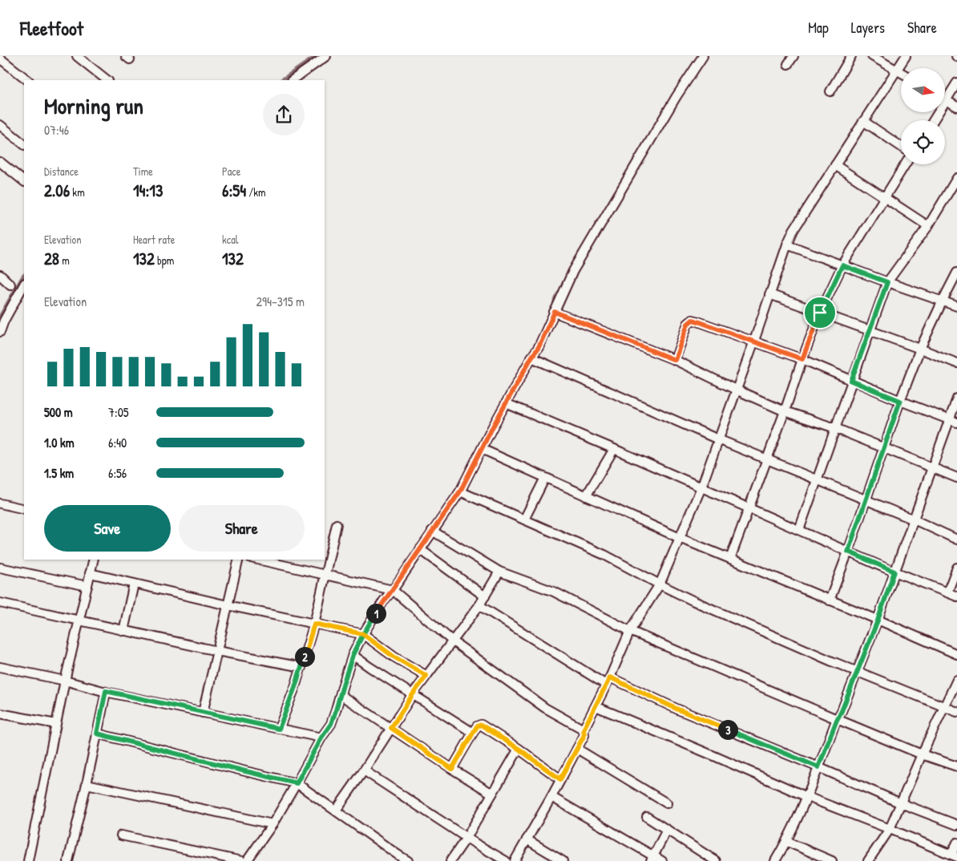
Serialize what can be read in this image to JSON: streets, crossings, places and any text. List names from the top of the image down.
{
  "north": "right",
  "page": {
    "header": "Fleetfoot",
    "nav": ["Map", "Layers", "Share"],
    "heading": ["Morning run", "07:46"],
    "stats": [
      ["Distance", "2.06 km"],
      ["Time", "14:13"],
      ["Pace", "6:54 /km"],
      ["Elevation", "28 m"],
      ["Heart rate", "132 bpm"],
      ["kcal", "132"]
    ],
    "chart": ["Elevation", "294–315 m"],
    "list": [
      {
        "name": "500 m",
        "note": "7:05"
      },
      {
        "name": "1.0 km",
        "note": "6:40"
      },
      {
        "name": "1.5 km",
        "note": "6:56"
      }
    ],
    "buttons": ["Save", "Share"],
    "pins": ["1", "2", "3"]
  }
}
